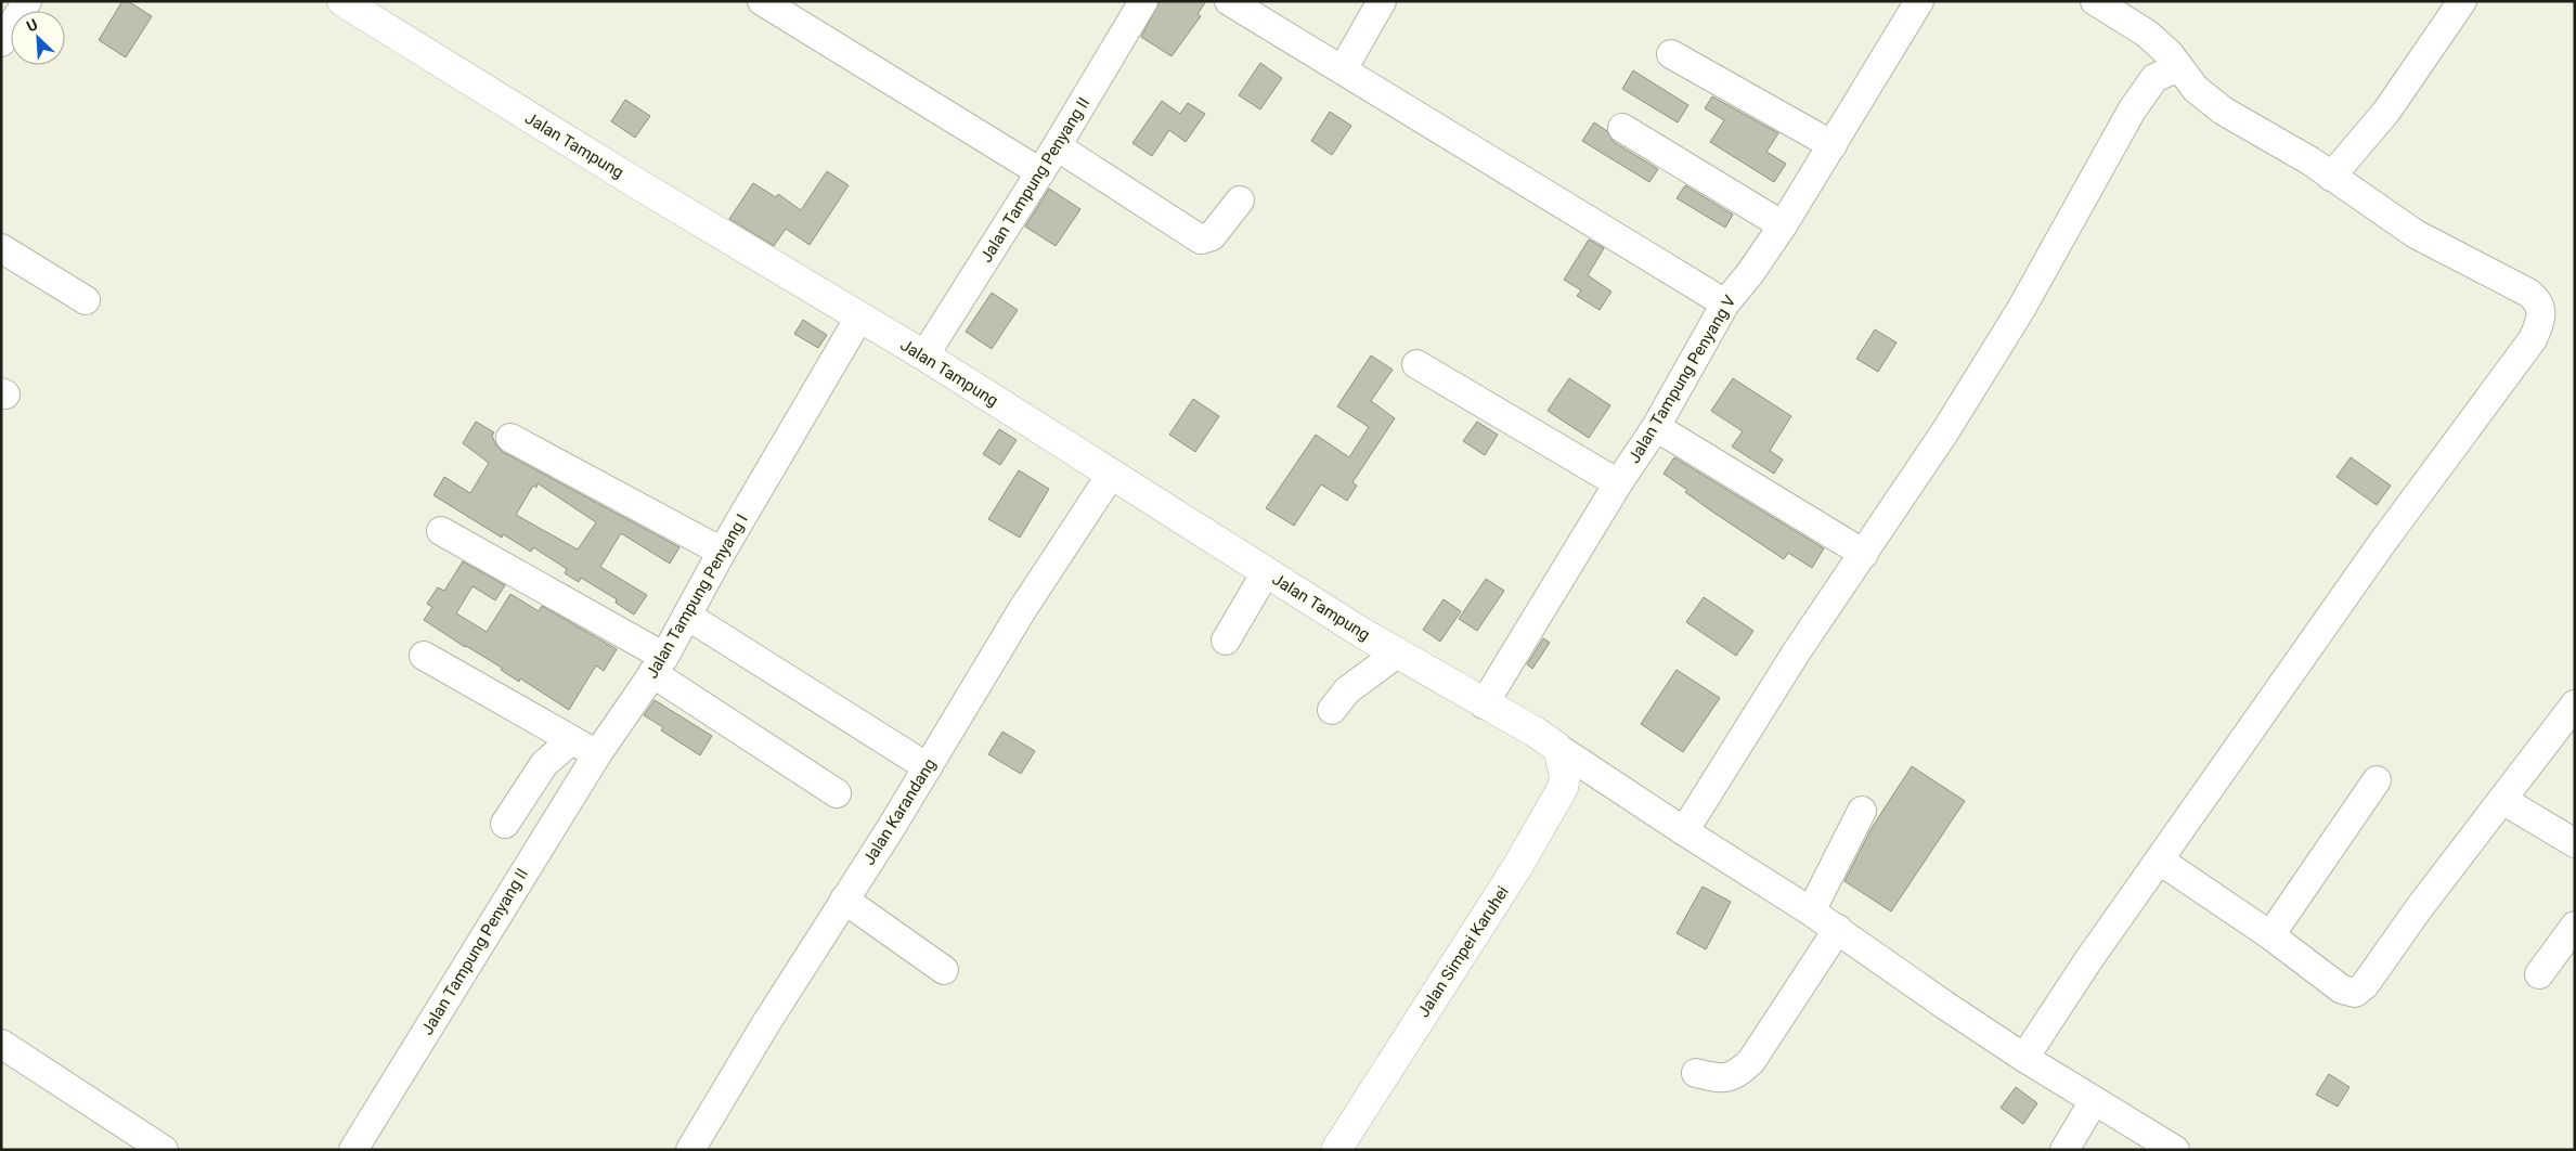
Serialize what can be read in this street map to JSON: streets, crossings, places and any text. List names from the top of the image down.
{
  "streets": {
    "main road": ["Jalan Tampung", "Jalan Simpei Karuhei"],
    "street": [
      "Jalan Tampung Penyang II",
      "Jalan Tampung Penyang V",
      "Jalan Tampung Penyang I",
      "Jalan Karandang"
    ]
  },
  "crossings": [
    ["Jalan Tampung", "Jalan Tampung Penyang II"],
    ["Jalan Tampung", "Jalan Tampung Penyang V"],
    ["Jalan Tampung", "Jalan Tampung Penyang I"],
    ["Jalan Tampung", "Jalan Karandang"],
    ["Jalan Tampung", "Jalan Simpei Karuhei"],
    ["Jalan Tampung Penyang II", "Jalan Tampung Penyang I"]
  ],
  "north": "top left"
}
